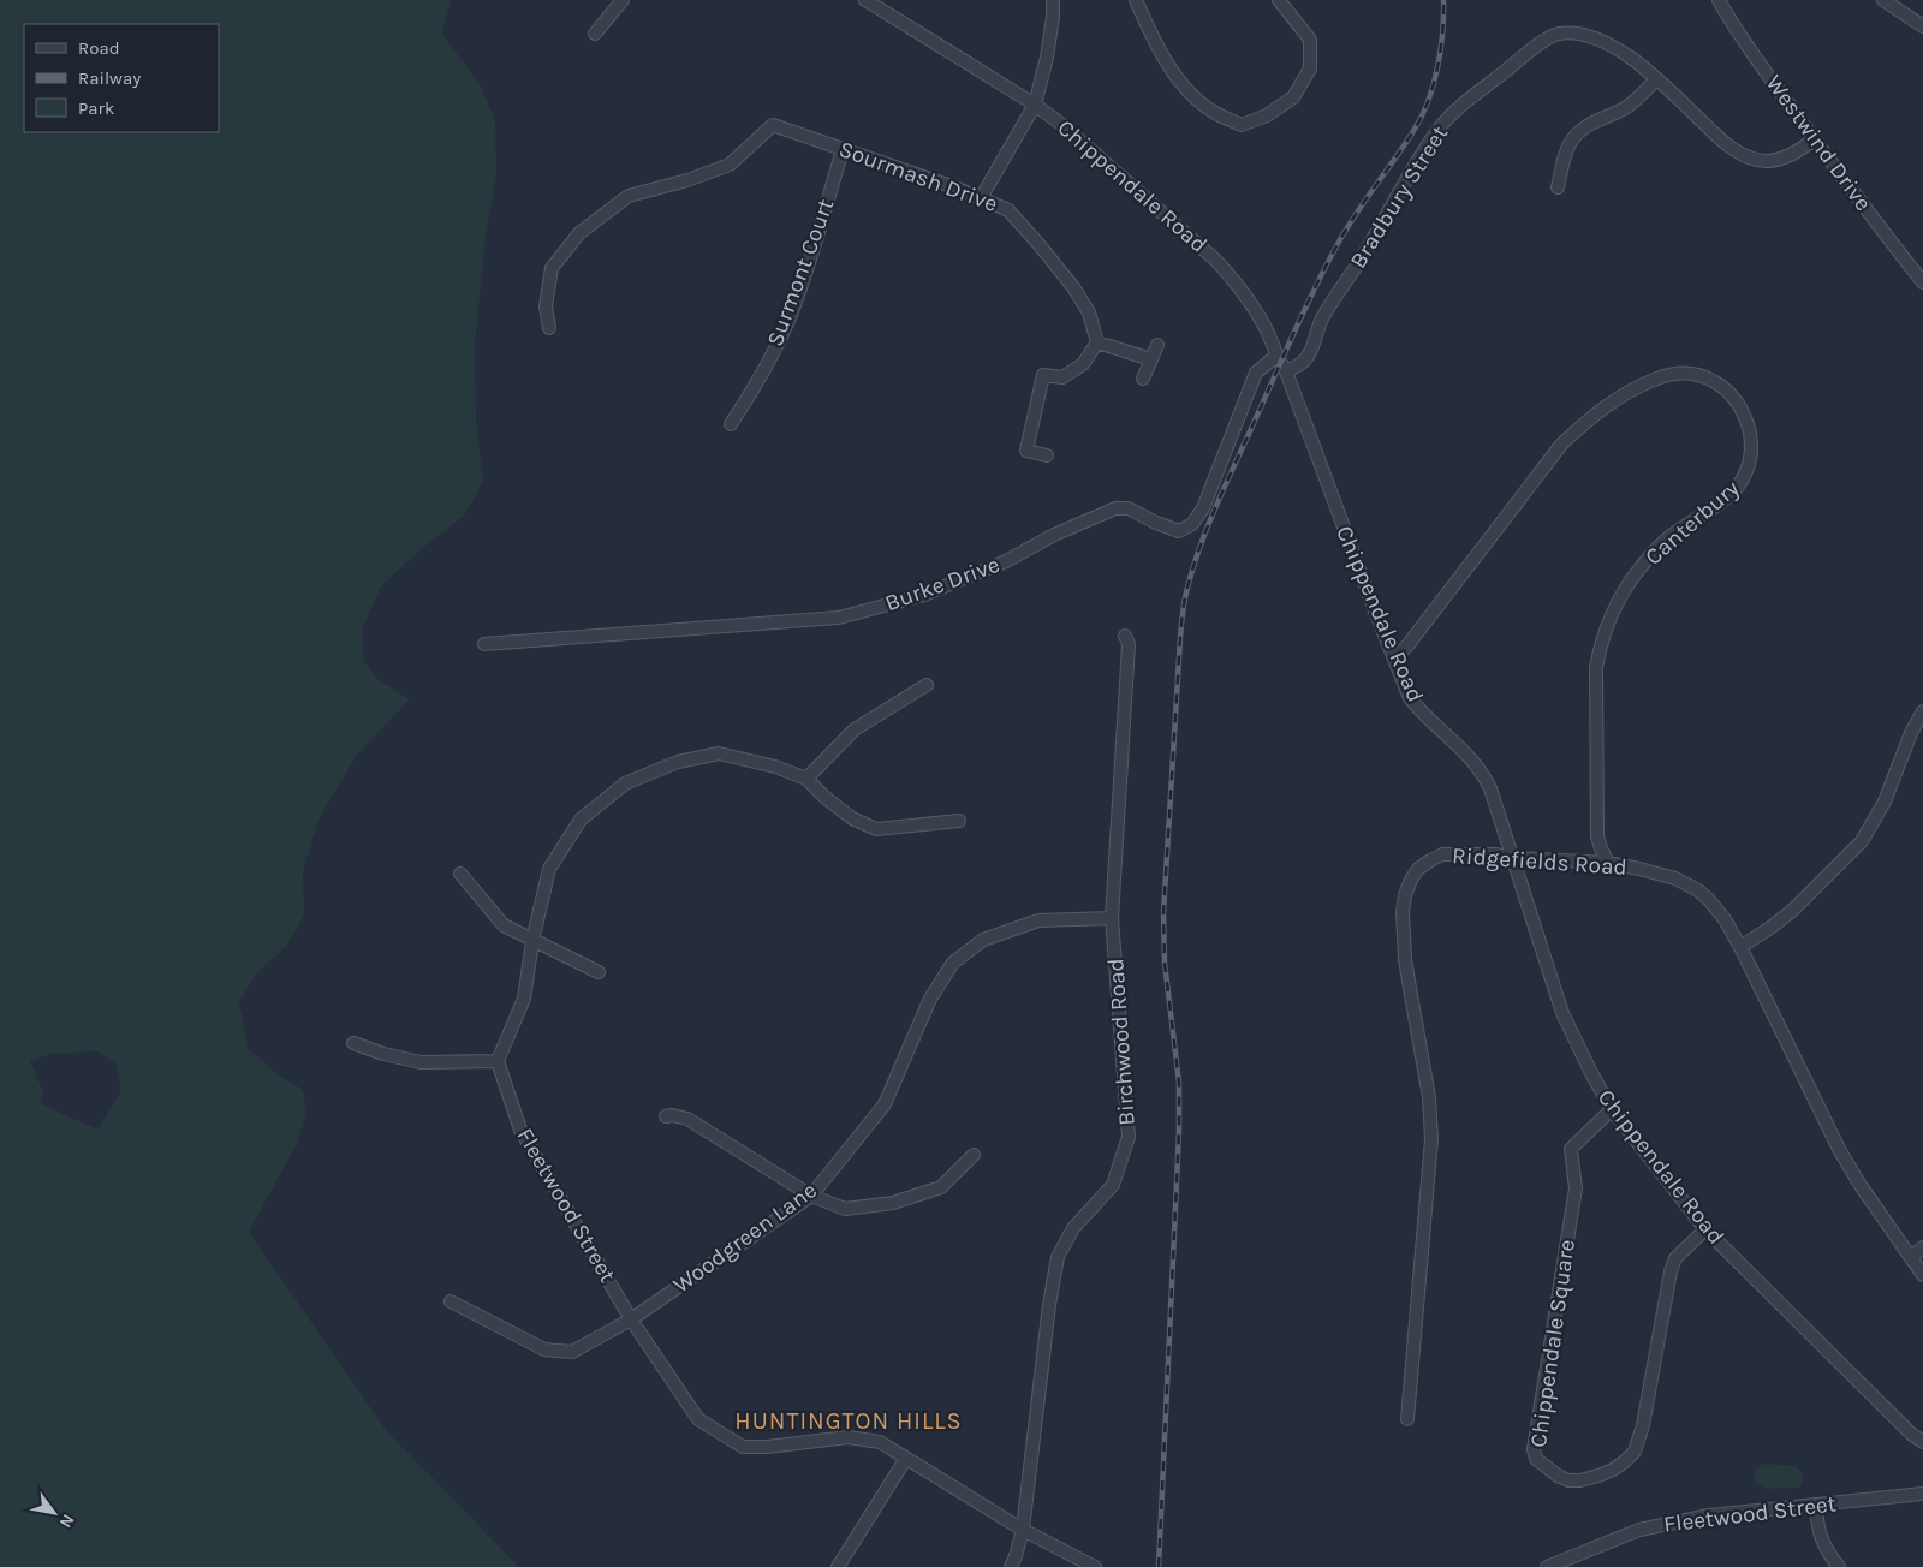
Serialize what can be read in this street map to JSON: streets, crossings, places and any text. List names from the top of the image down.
{
  "streets": {
    "street": [
      "Westwind Drive",
      "Sourmash Drive",
      "Chippendale Road",
      "Bradbury Street",
      "Surmont Court",
      "Canterbury",
      "Burke Drive",
      "Ridgefields Road",
      "Birchwood Road",
      "Fleetwood Street",
      "Woodgreen Lane",
      "Chippendale Square"
    ]
  },
  "crossings": [
    ["Westwind Drive", "Bradbury Street"],
    ["Sourmash Drive", "Surmont Court"],
    ["Chippendale Road", "Bradbury Street"],
    ["Chippendale Road", "Canterbury"],
    ["Chippendale Road", "Burke Drive"],
    ["Chippendale Road", "Ridgefields Road"],
    ["Chippendale Road", "Chippendale Square"],
    ["Canterbury", "Ridgefields Road"],
    ["Birchwood Road", "Fleetwood Street"],
    ["Birchwood Road", "Woodgreen Lane"],
    ["Fleetwood Street", "Woodgreen Lane"]
  ],
  "districts": ["HUNTINGTON HILLS"],
  "legend": ["Road", "Railway", "Park"],
  "north": "bottom right"
}
